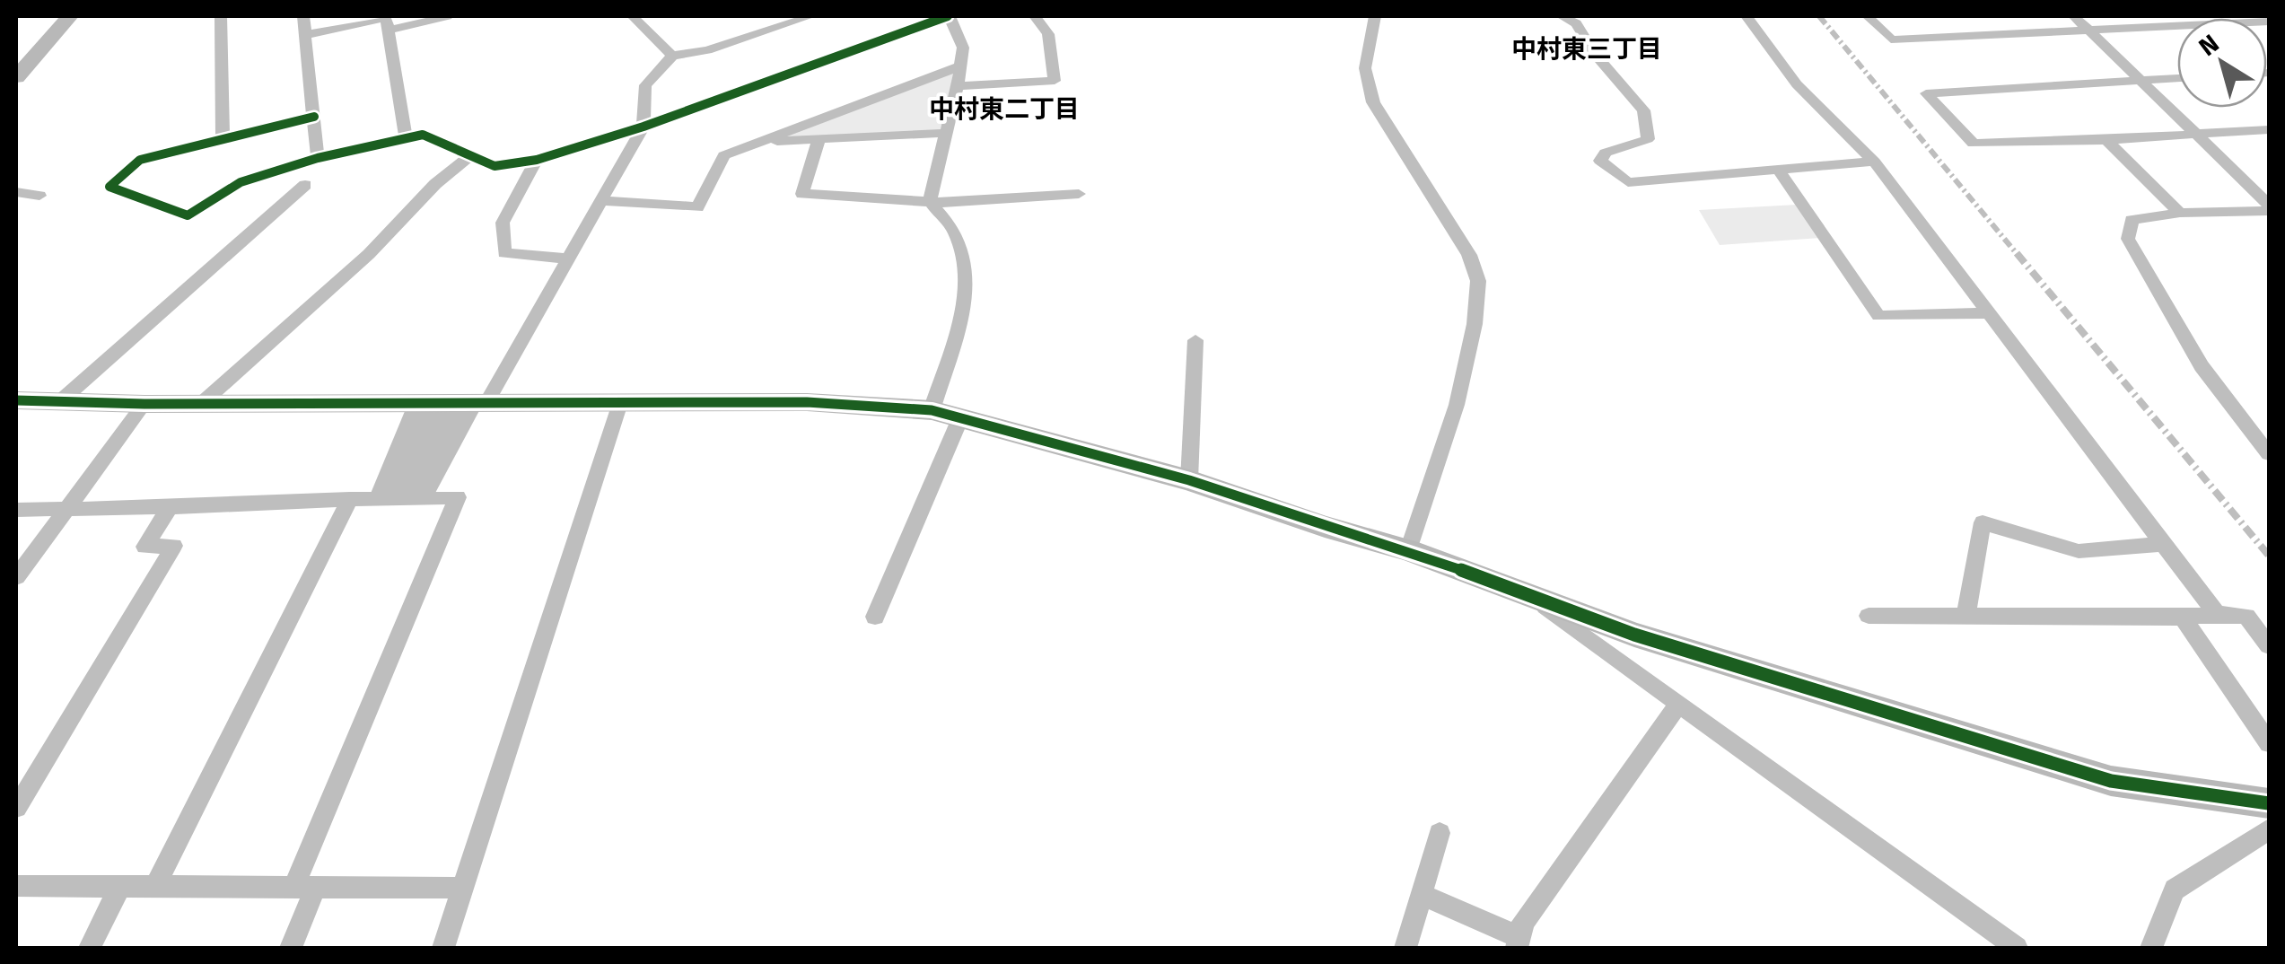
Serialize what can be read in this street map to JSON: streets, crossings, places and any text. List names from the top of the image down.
{
  "districts": ["中村東三丁目", "中村東二丁目"],
  "north": "top left"
}
